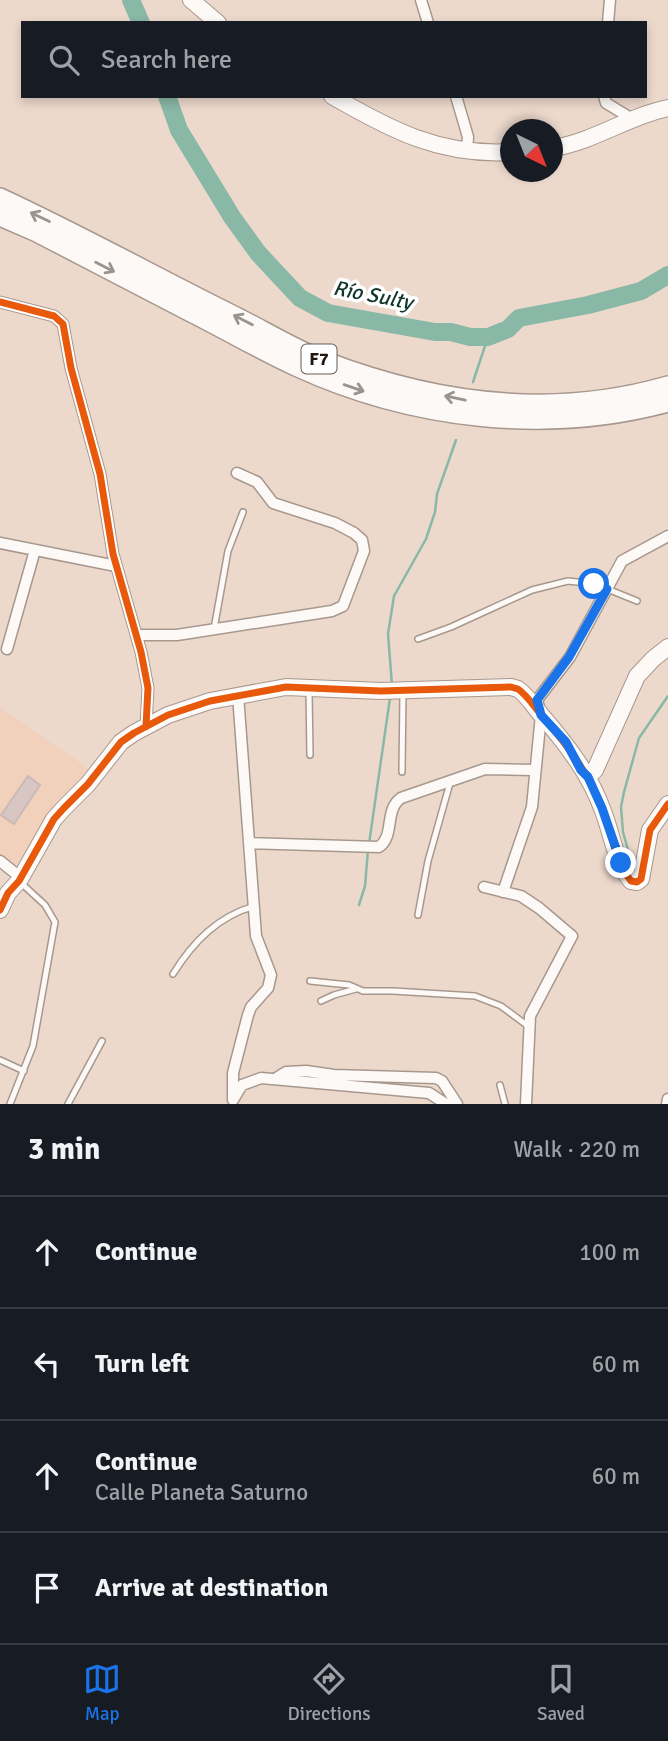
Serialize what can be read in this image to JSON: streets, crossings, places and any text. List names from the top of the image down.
{
  "streets": {
    "highway": ["F7"]
  },
  "water": ["Río Sulty"],
  "north": "bottom right",
  "page": {
    "search": "Search here",
    "heading": ["3 min", "Walk · 220 m"],
    "list": [
      ["Continue", "100 m"],
      ["Turn left", "60 m"],
      ["Continue", "Calle Planeta Saturno", "60 m"],
      "Arrive at destination"
    ],
    "nav": ["Map", "Directions", "Saved"]
  }
}
